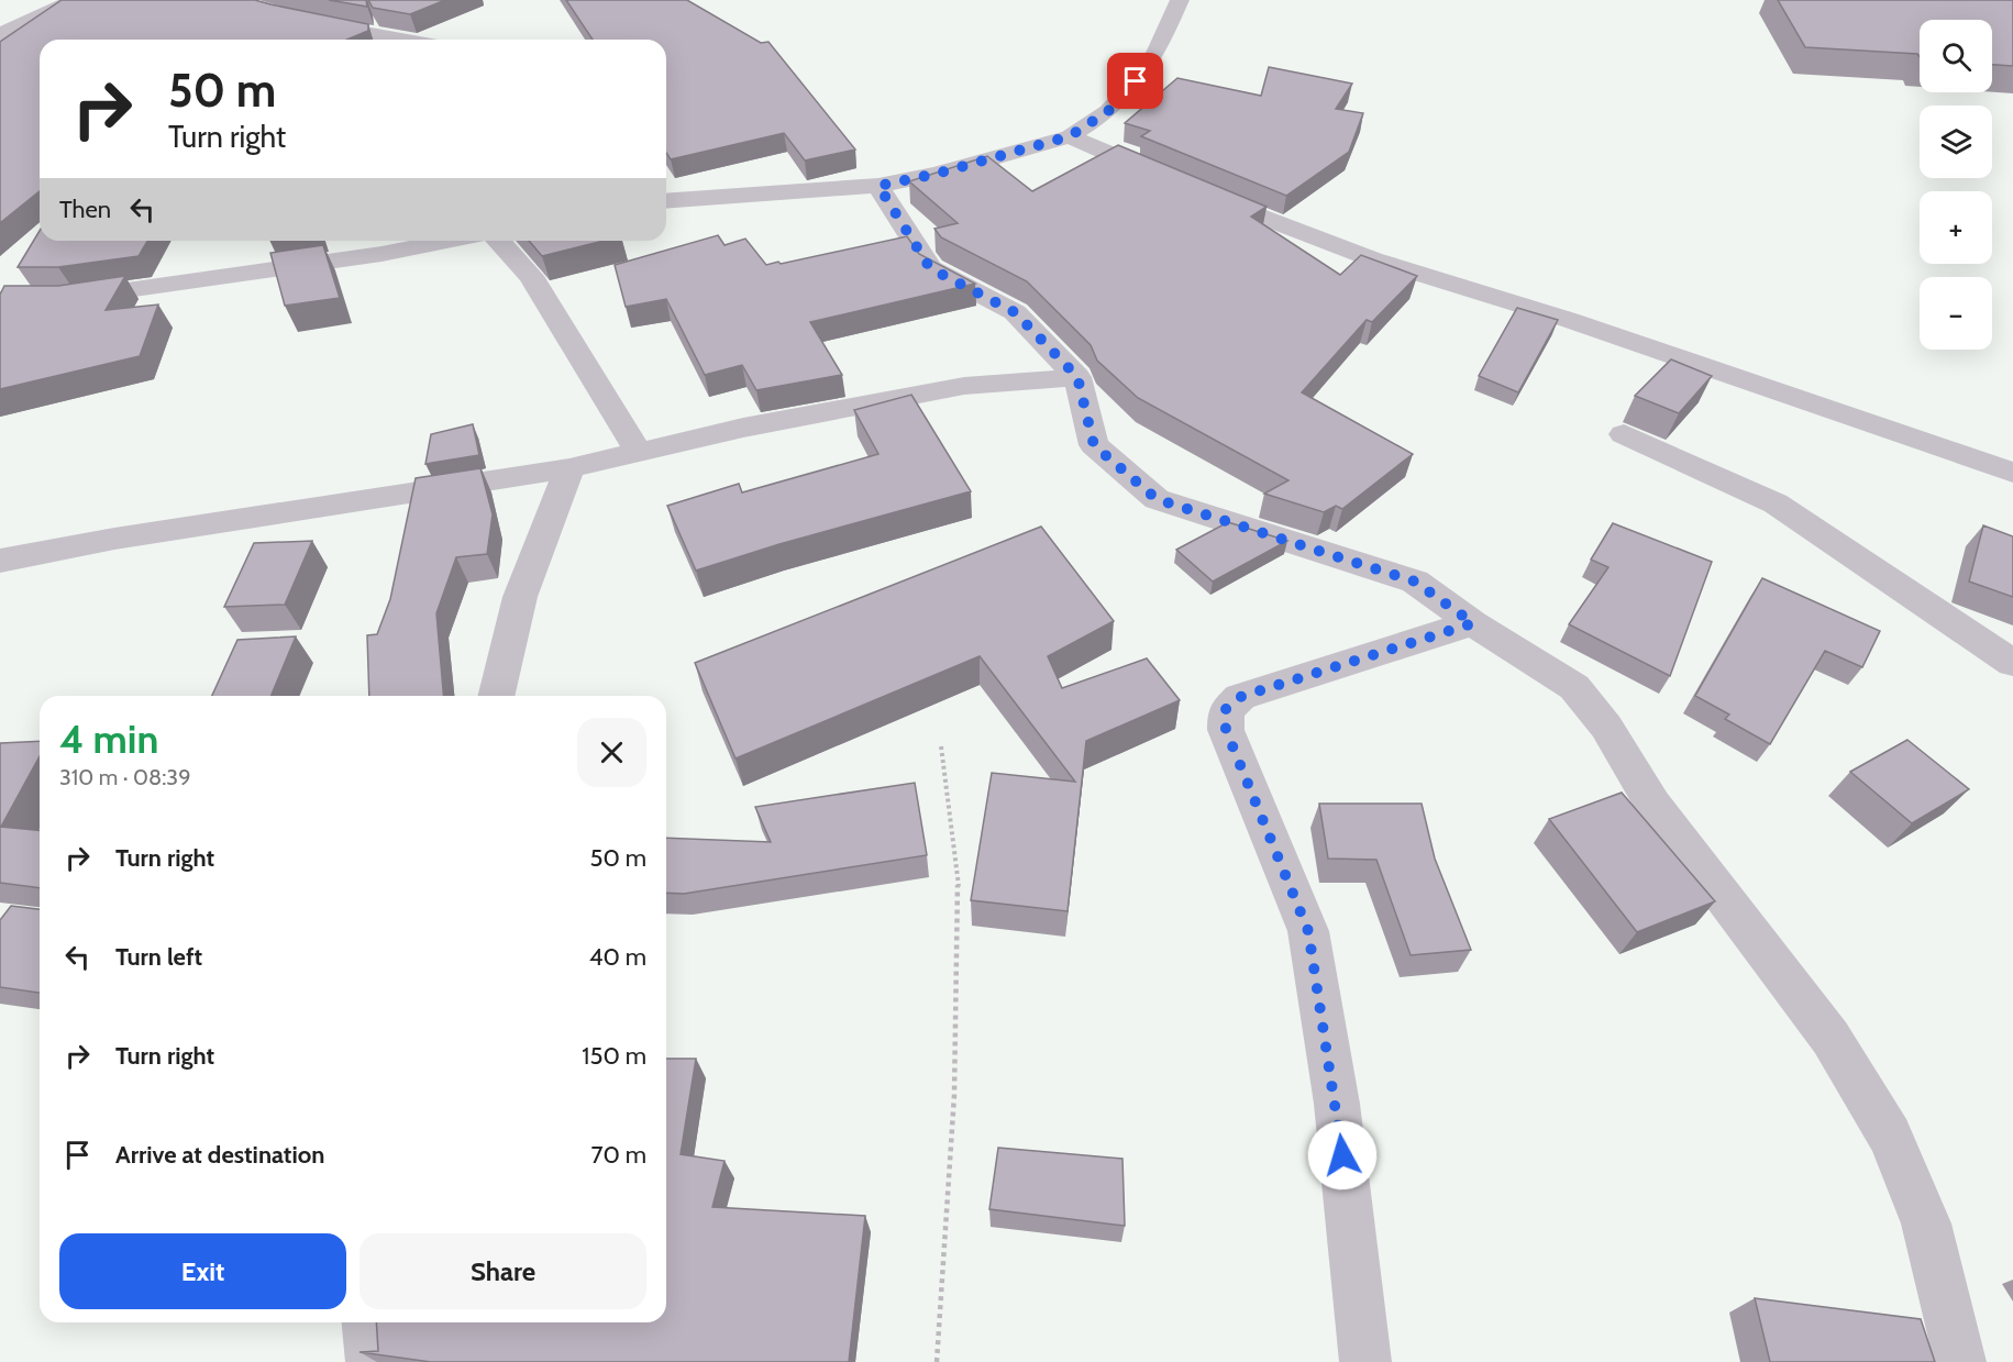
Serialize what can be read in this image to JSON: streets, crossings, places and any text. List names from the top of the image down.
{
  "page": {
    "map_buttons": ["+", "−"],
    "turn": ["50 m", "Turn right"],
    "then": "Then",
    "heading": ["4 min", "310 m · 08:39"],
    "list": [
      {
        "name": "Turn right",
        "value": "50 m"
      },
      {
        "name": "Turn left",
        "value": "40 m"
      },
      {
        "name": "Turn right",
        "value": "150 m"
      },
      {
        "name": "Arrive at destination",
        "value": "70 m"
      }
    ],
    "buttons": ["Exit", "Share"]
  }
}
